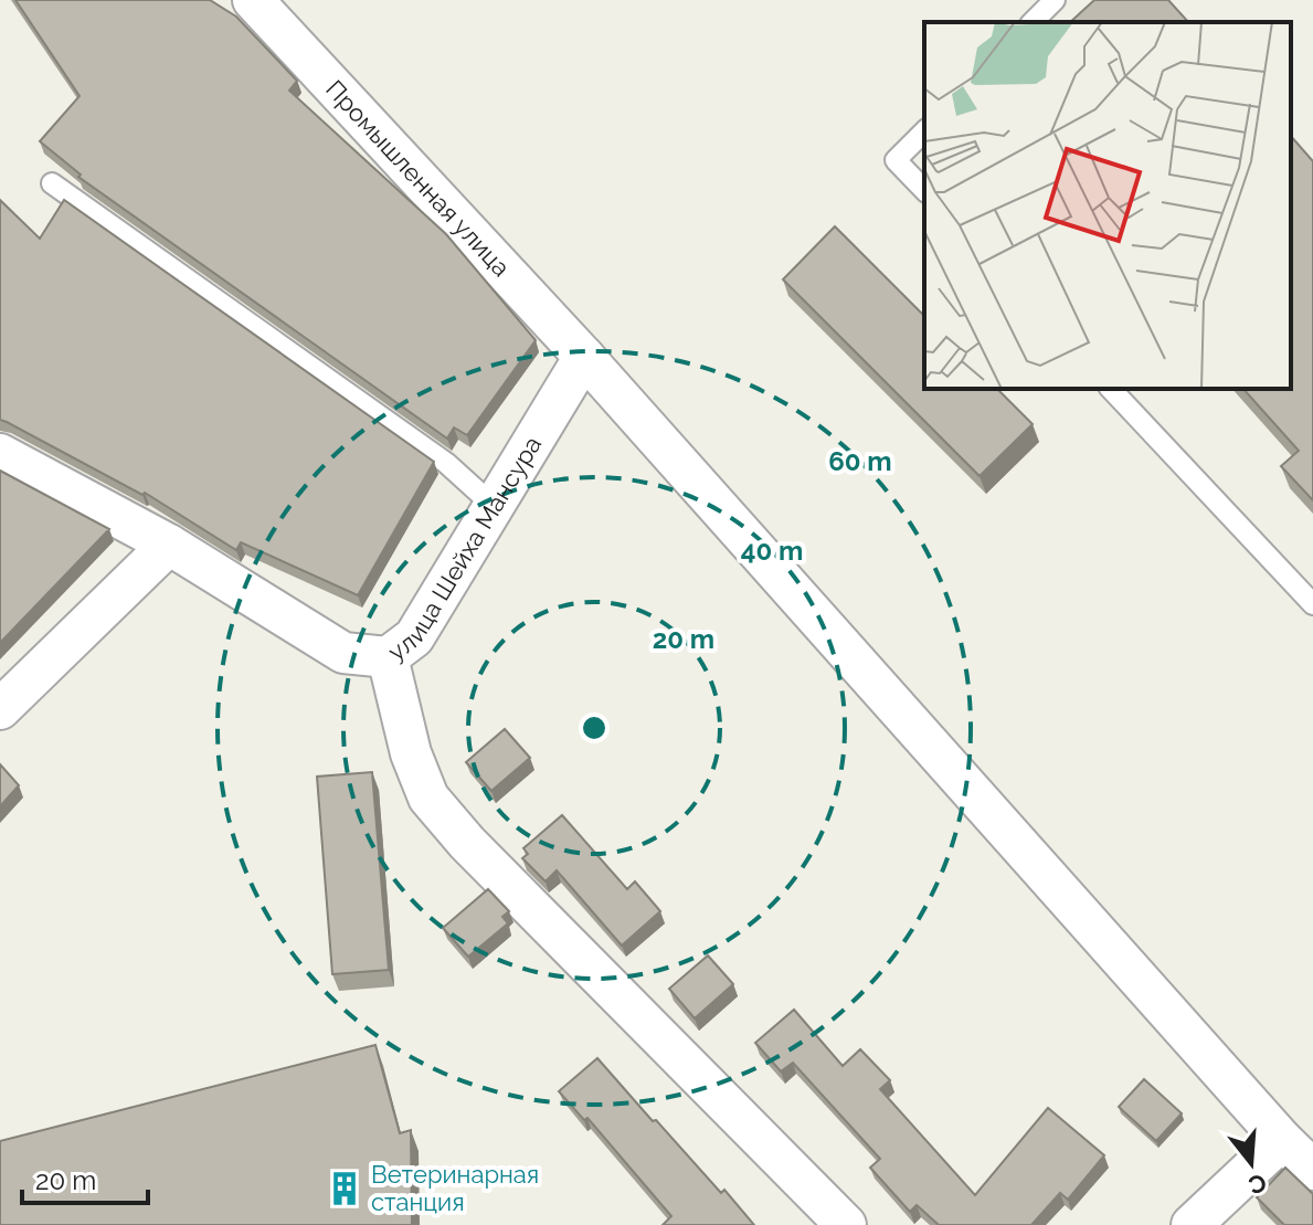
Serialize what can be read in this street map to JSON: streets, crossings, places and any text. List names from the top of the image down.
{
  "streets": {
    "street": ["Промышленная улица", "улица Шейха Мансура"]
  },
  "crossings": [
    ["Промышленная улица", "улица Шейха Мансура"]
  ],
  "places": {
    "building": ["Ветеринарная станция"]
  },
  "scale_bar": "20 m",
  "north": "bottom",
  "rings": ["60 m", "40 m", "20 m"]
}
